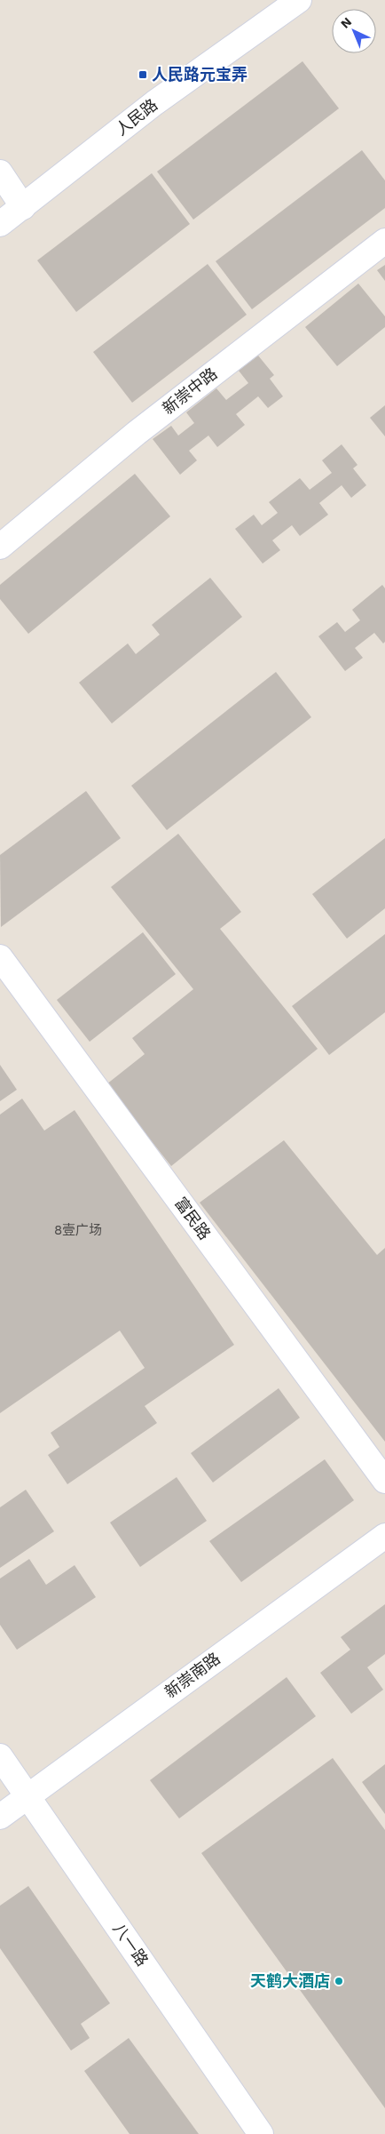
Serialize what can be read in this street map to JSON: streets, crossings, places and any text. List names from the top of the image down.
{
  "streets": {
    "street": [
      "人民路",
      "新崇中路",
      "富民路",
      "新崇南路",
      "八一路"
    ]
  },
  "crossings": [
    ["新崇南路", "八一路"]
  ],
  "places": {
    "transit": ["人民路元宝弄"],
    "other": ["天鹤大酒店"]
  },
  "house_numbers": ["8壹广场"],
  "north": "top left"
}
